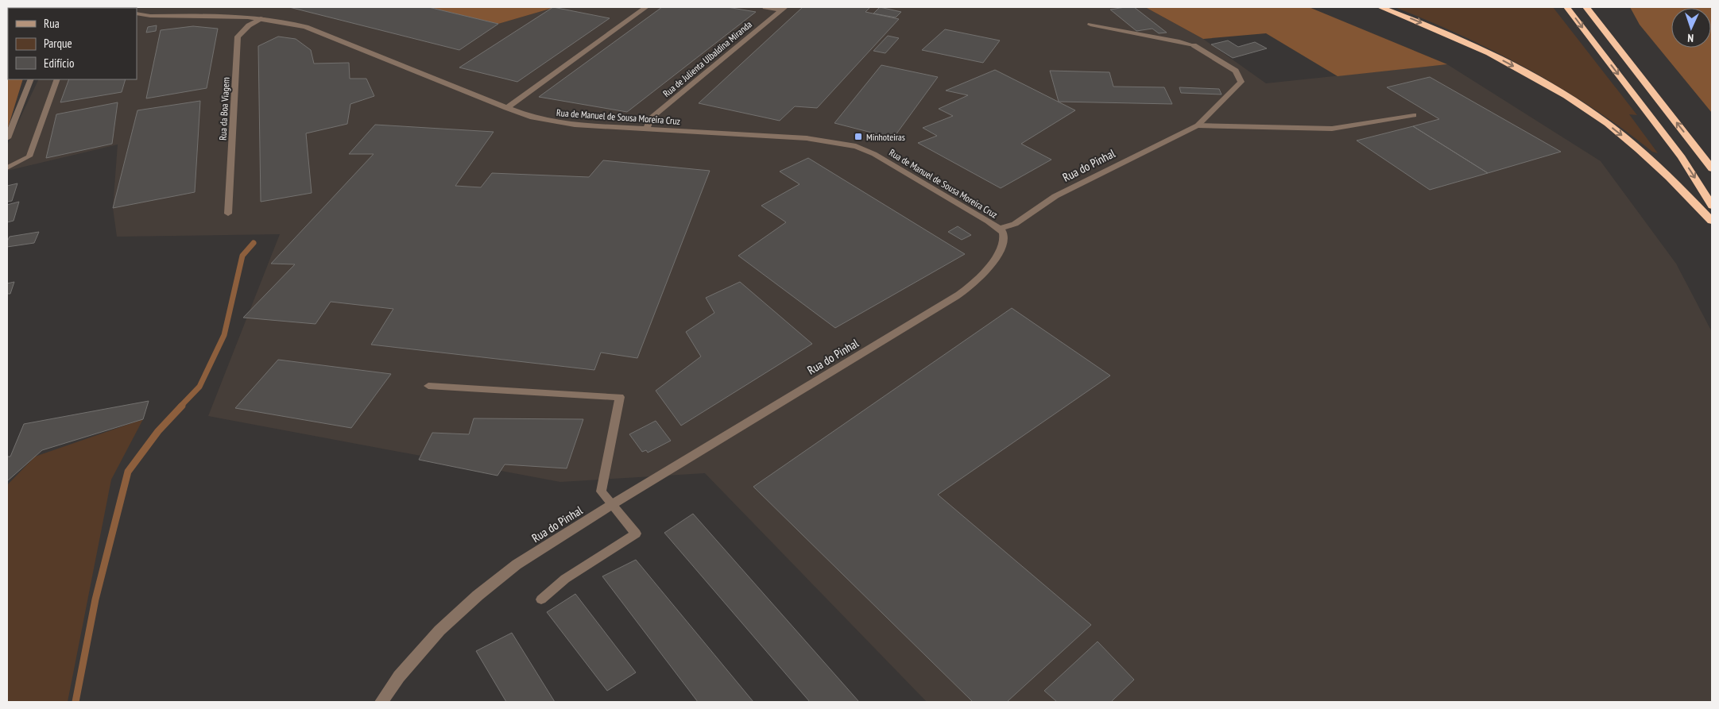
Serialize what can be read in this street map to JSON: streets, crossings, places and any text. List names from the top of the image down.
{
  "streets": {
    "street": ["Rua de Julienta Ulbaldina Miranda", "Rua de Manuel de Sousa Moreira Cruz", "Rua do Pinhal"],
    "lane": ["Rua da Boa Viagem"]
  },
  "crossings": [
    ["Rua de Julienta Ulbaldina Miranda", "Rua de Manuel de Sousa Moreira Cruz"],
    ["Rua da Boa Viagem", "Rua de Manuel de Sousa Moreira Cruz"],
    ["Rua de Manuel de Sousa Moreira Cruz", "Rua do Pinhal"]
  ],
  "places": {
    "transit": ["Minhoteiras"]
  },
  "legend": ["Rua", "Parque", "Edifício"],
  "north": "bottom"
}
